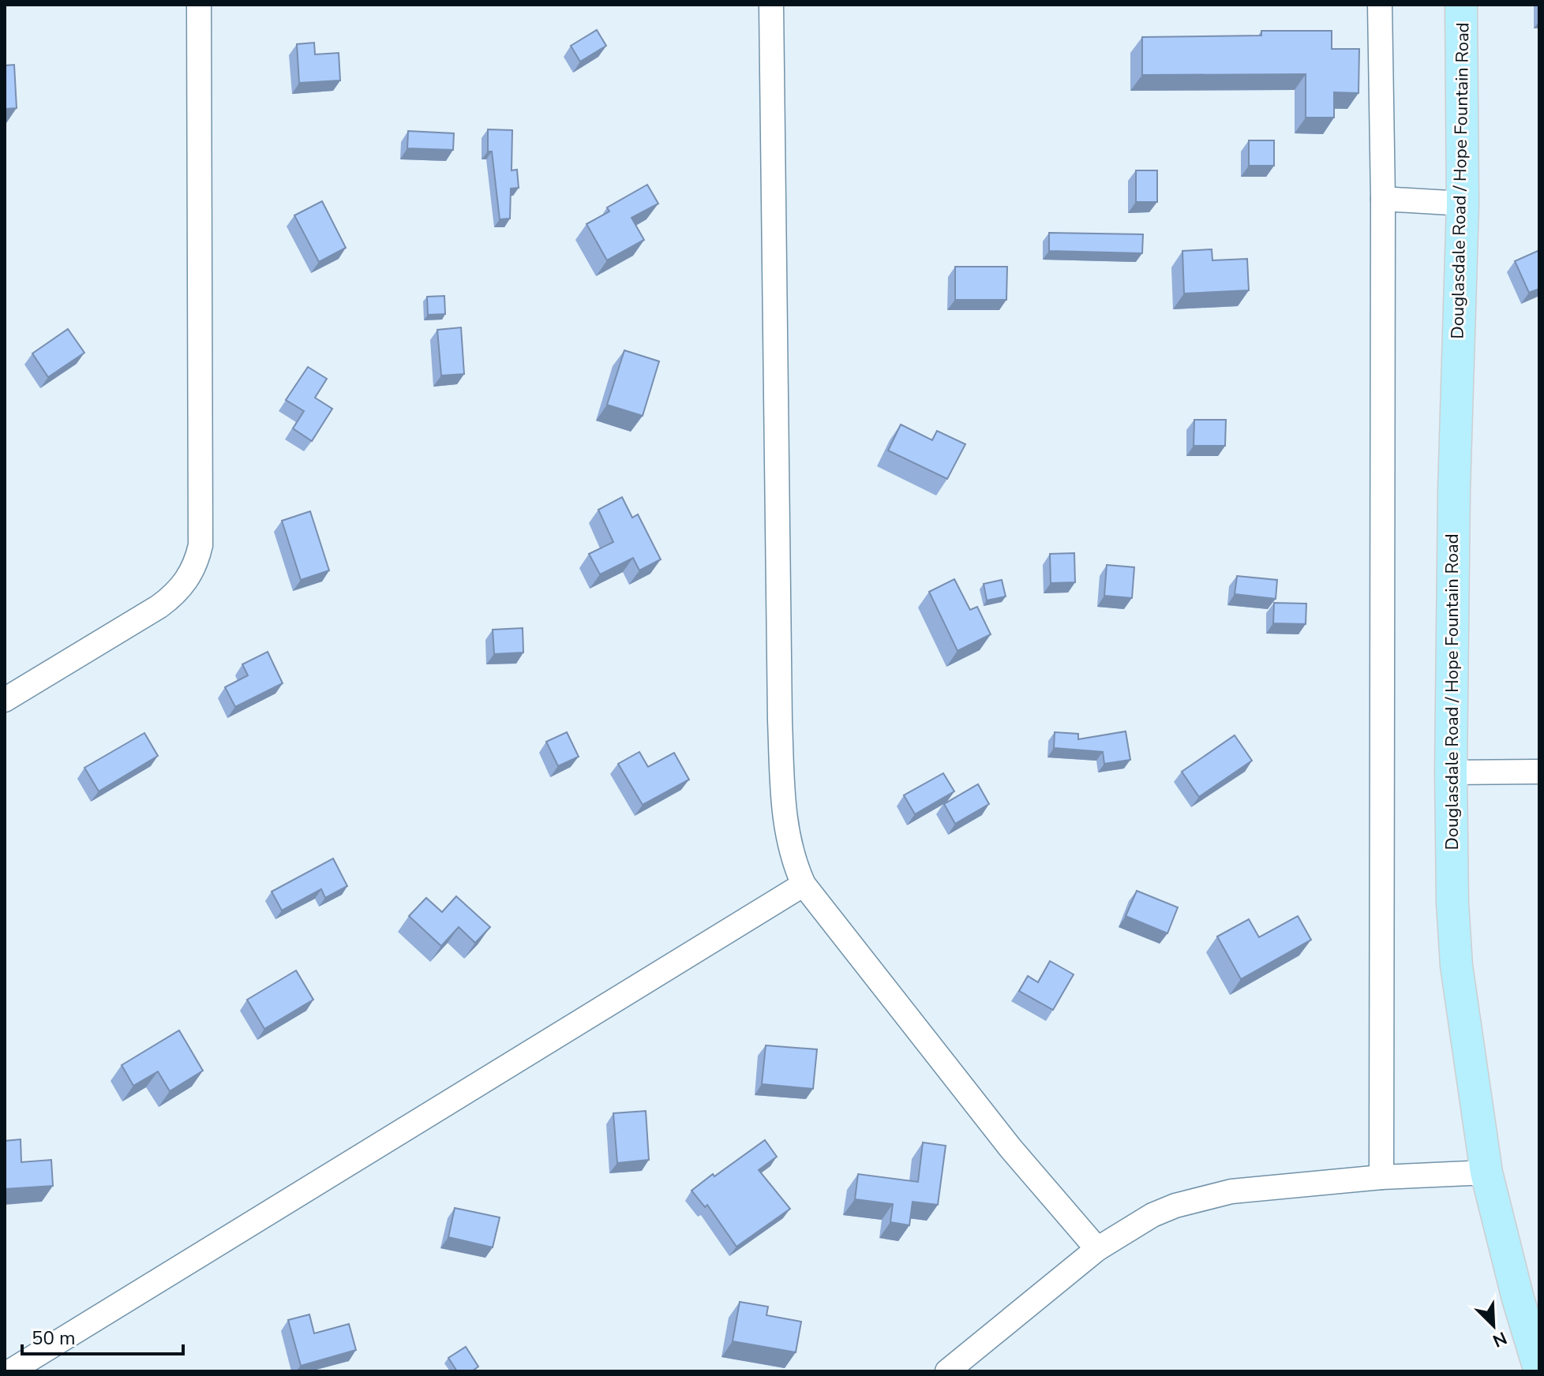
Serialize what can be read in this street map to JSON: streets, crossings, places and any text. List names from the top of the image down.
{
  "streets": {
    "main road": ["Douglasdale Road / Hope Fountain Road"]
  },
  "scale_bar": "50 m",
  "north": "bottom right"
}
